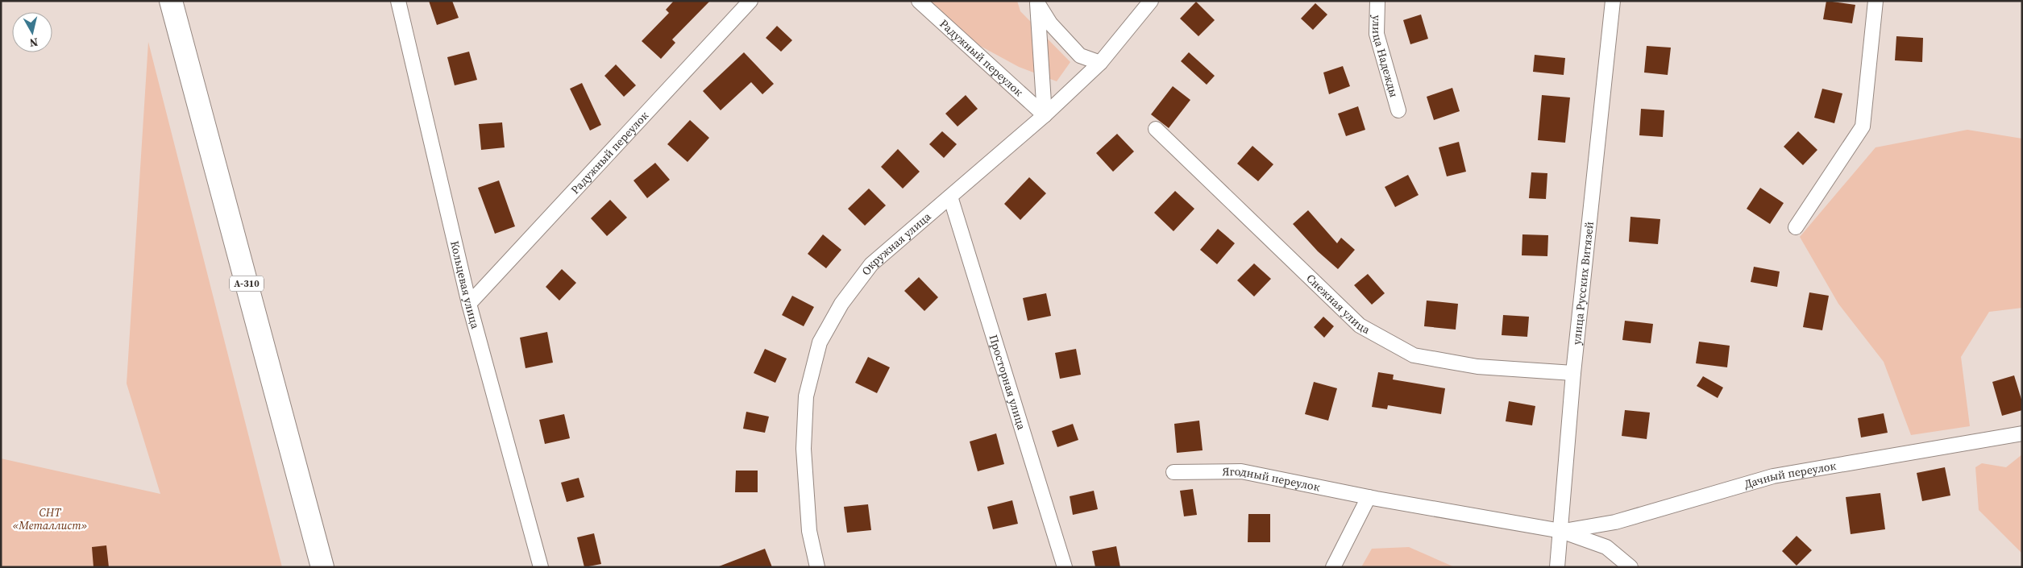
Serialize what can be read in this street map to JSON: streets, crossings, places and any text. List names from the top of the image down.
{
  "streets": {
    "highway": ["А-310"],
    "street": [
      "улица Надежды",
      "Радужный переулок",
      "Окружная улица",
      "улица Русских Витязей",
      "Кольцевая улица",
      "Снежная улица",
      "Просторная улица",
      "Дачный переулок",
      "Ягодный переулок"
    ]
  },
  "crossings": [
    ["Радужный переулок", "Окружная улица"],
    ["Радужный переулок", "Кольцевая улица"],
    ["Окружная улица", "Просторная улица"],
    ["улица Русских Витязей", "Снежная улица"],
    ["улица Русских Витязей", "Дачный переулок"],
    ["улица Русских Витязей", "Ягодный переулок"],
    ["Дачный переулок", "Ягодный переулок"]
  ],
  "parks": ["СНТ «Металлист»"],
  "north": "bottom"
}
